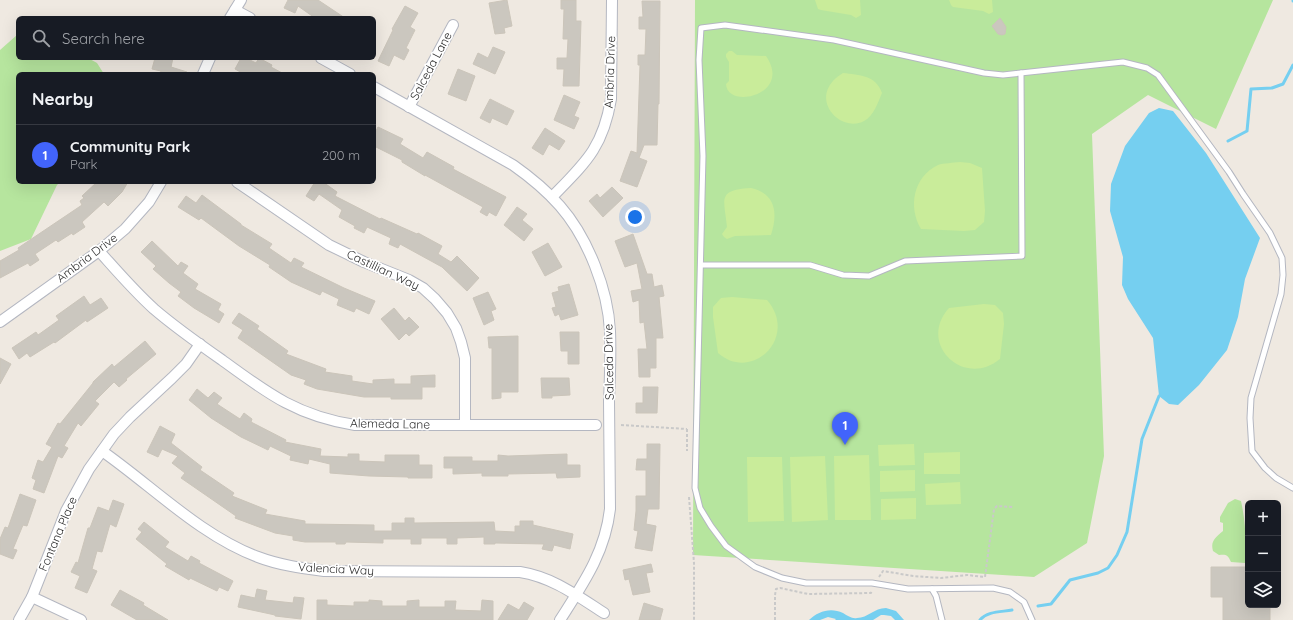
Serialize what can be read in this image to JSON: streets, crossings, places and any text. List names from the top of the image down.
{
  "streets": {
    "street": [
      "Salceda Lane",
      "Ambria Drive",
      "Castillian Way",
      "Salceda Drive",
      "Alemeda Lane",
      "Fontana Place",
      "Valencia Way"
    ]
  },
  "crossings": [
    ["Salceda Lane", "Salceda Drive"],
    ["Ambria Drive", "Salceda Drive"],
    ["Ambria Drive", "Alemeda Lane"],
    ["Castillian Way", "Alemeda Lane"],
    ["Salceda Drive", "Valencia Way"],
    ["Alemeda Lane", "Fontana Place"],
    ["Fontana Place", "Valencia Way"]
  ],
  "page": {
    "search": "Search here",
    "heading": "Nearby",
    "list": [
      {
        "mark": "1",
        "name": "Community Park",
        "note": "Park",
        "value": "200 m"
      }
    ],
    "pins": "1",
    "map_buttons": ["+", "−"]
  }
}
